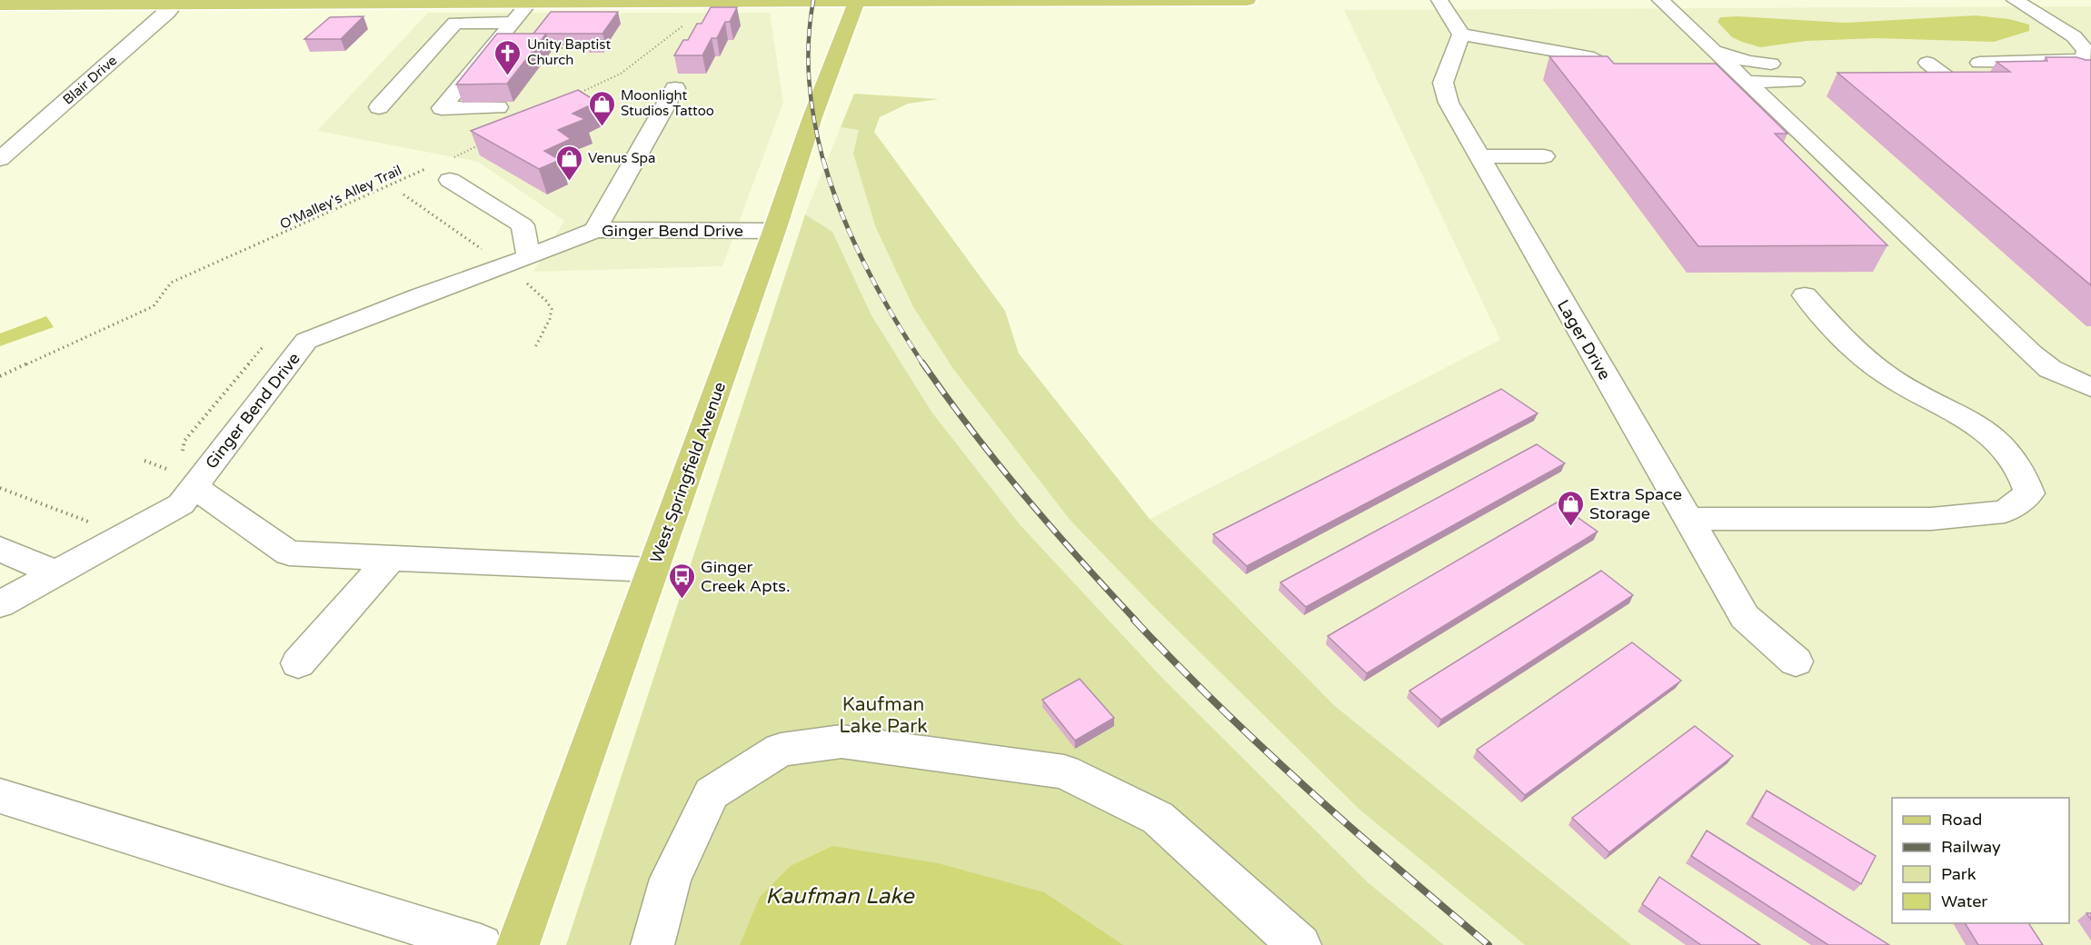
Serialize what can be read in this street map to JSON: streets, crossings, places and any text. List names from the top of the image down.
{
  "streets": {
    "main road": ["West Springfield Avenue"],
    "street": ["Blair Drive", "Ginger Bend Drive", "Lager Drive"],
    "path": ["O'Malley's Alley Trail"]
  },
  "crossings": [
    ["Ginger Bend Drive", "West Springfield Avenue"]
  ],
  "water": ["Kaufman Lake"],
  "parks": ["Kaufman Lake Park"],
  "places": {
    "church": ["Unity Baptist Church"],
    "shop": ["Moonlight Studios Tattoo", "Venus Spa", "Extra Space Storage"],
    "bus stop": ["Ginger Creek Apts."]
  },
  "legend": [
    "Road",
    "Railway",
    "Park",
    "Water"
  ]
}
